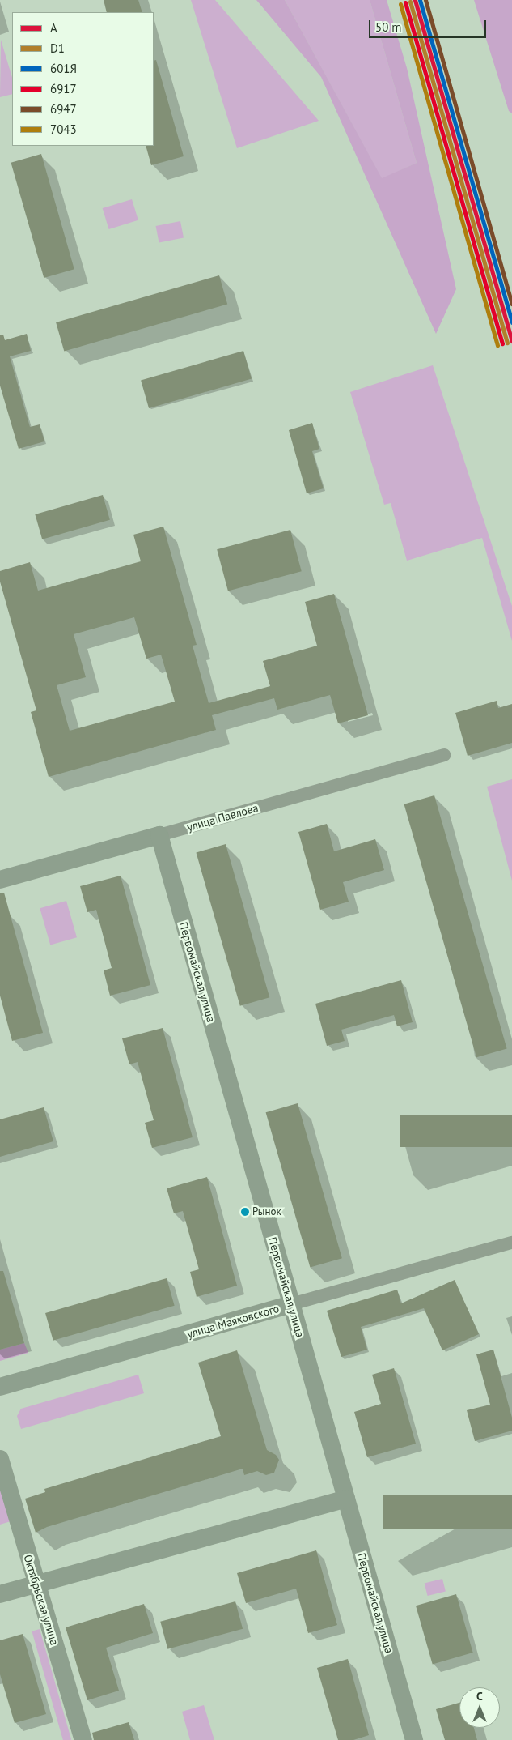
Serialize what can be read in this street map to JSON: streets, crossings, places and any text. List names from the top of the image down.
{
  "streets": {
    "main road": [
      "улица Павлова",
      "Первомайская улица",
      "улица Маяковского",
      "Октябрьская улица"
    ]
  },
  "crossings": [
    ["улица Павлова", "Первомайская улица"],
    ["Первомайская улица", "улица Маяковского"]
  ],
  "places": ["Рынок"],
  "lines": [
    "transit line A",
    "transit line 601Я",
    "transit line 6947",
    "transit line D1",
    "transit line 6917",
    "transit line 7043"
  ],
  "legend": [
    "A",
    "D1",
    "601Я",
    "6917",
    "6947",
    "7043"
  ],
  "scale_bar": "50 m",
  "north": "top"
}
